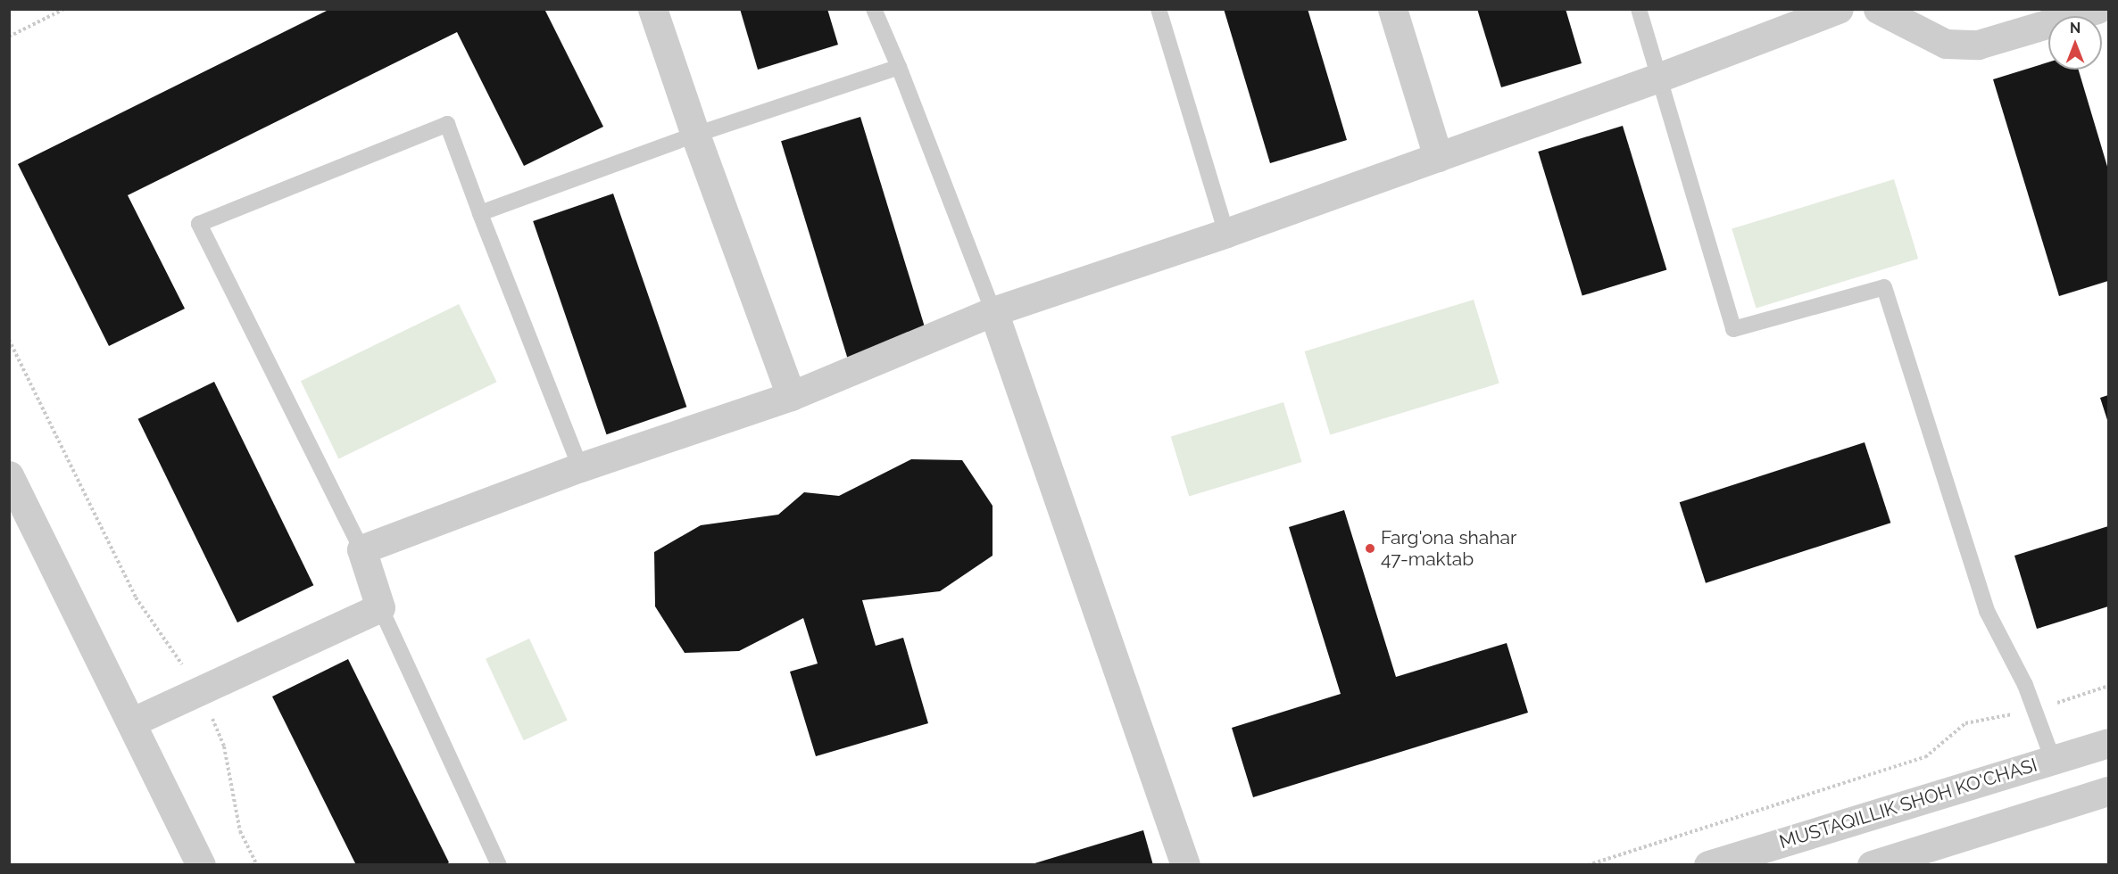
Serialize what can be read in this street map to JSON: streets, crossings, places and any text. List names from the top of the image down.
{
  "streets": {
    "street": ["MUSTAQILLIK SHOH KO'CHASI"]
  },
  "places": ["Farg'ona shahar 47-maktab"],
  "north": "top"
}
